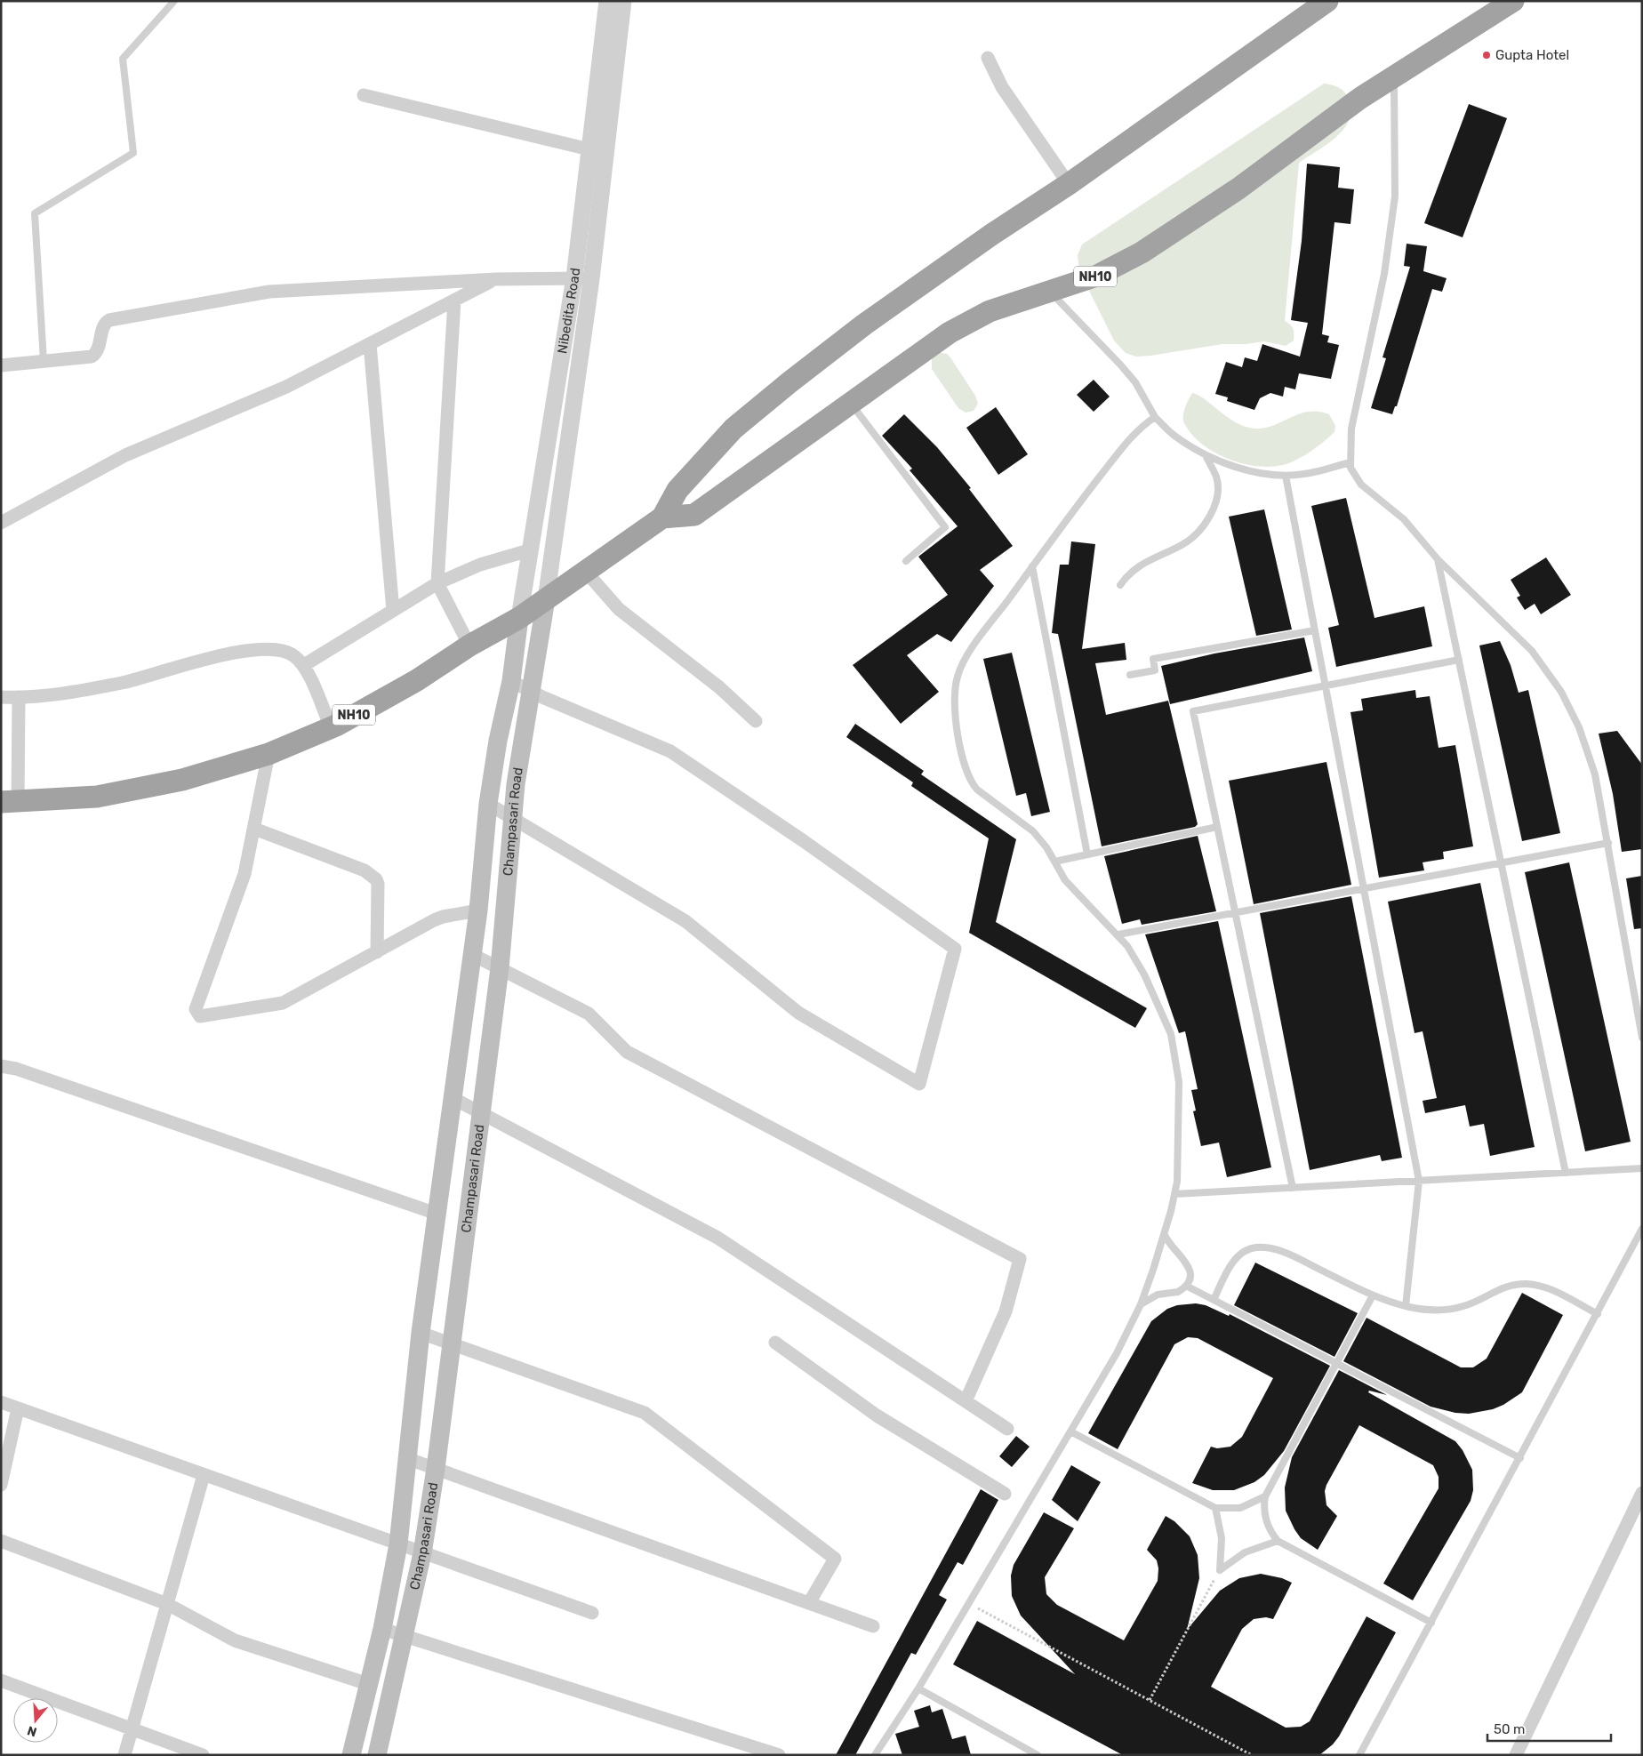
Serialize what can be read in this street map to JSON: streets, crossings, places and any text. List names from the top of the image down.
{
  "streets": {
    "highway": ["NH10"],
    "main road": ["Champasari Road"],
    "street": ["Nibedita Road"]
  },
  "crossings": [
    ["NH10", "Nibedita Road"],
    ["NH10", "Champasari Road"],
    ["Nibedita Road", "Champasari Road"]
  ],
  "places": ["Gupta Hotel"],
  "scale_bar": "50 m",
  "north": "bottom"
}
